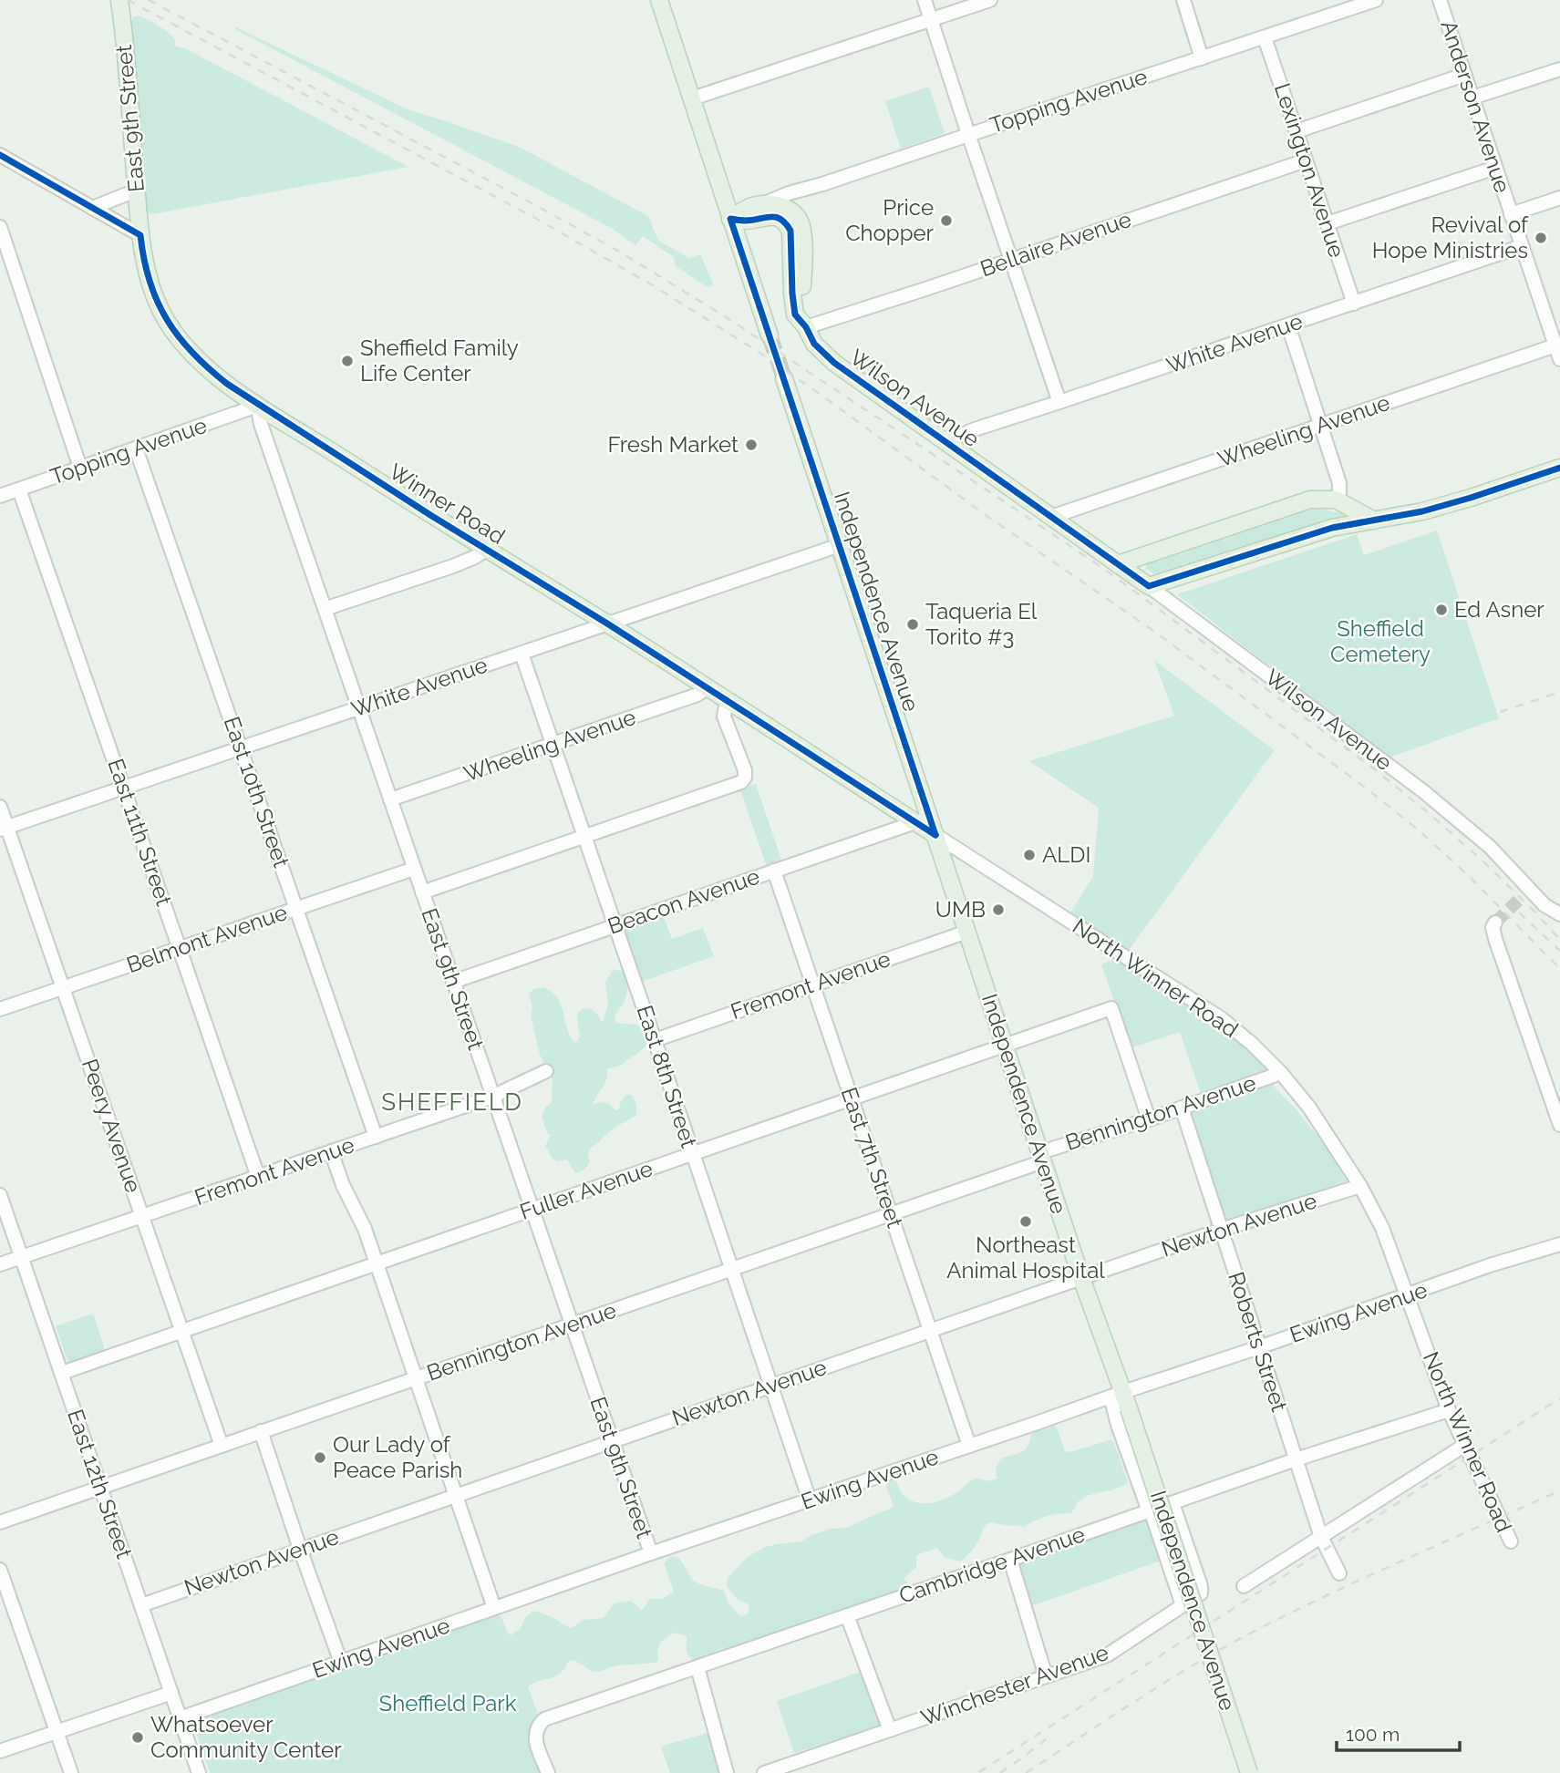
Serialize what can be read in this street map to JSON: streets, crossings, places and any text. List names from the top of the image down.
{
  "streets": {
    "main road": [
      "East 9th Street",
      "Wilson Avenue",
      "Winner Road",
      "Independence Avenue"
    ],
    "street": [
      "Topping Avenue",
      "Anderson Avenue",
      "Lexington Avenue",
      "Bellaire Avenue",
      "White Avenue",
      "Wheeling Avenue",
      "East 10th Street",
      "East 11th Street",
      "Beacon Avenue",
      "Belmont Avenue",
      "North Winner Road",
      "Fremont Avenue",
      "East 8th Street",
      "Bennington Avenue",
      "Peery Avenue",
      "East 7th Street",
      "Fuller Avenue",
      "Newton Avenue",
      "Ewing Avenue",
      "Roberts Street",
      "East 12th Street",
      "Cambridge Avenue",
      "Winchester Avenue"
    ]
  },
  "crossings": [
    ["Topping Avenue", "East 9th Street"],
    ["Topping Avenue", "Lexington Avenue"],
    ["Topping Avenue", "Wilson Avenue"],
    ["Topping Avenue", "Winner Road"],
    ["Topping Avenue", "East 10th Street"],
    ["Topping Avenue", "East 11th Street"],
    ["Anderson Avenue", "White Avenue"],
    ["Anderson Avenue", "Wheeling Avenue"],
    ["East 9th Street", "White Avenue"],
    ["East 9th Street", "Wheeling Avenue"],
    ["East 9th Street", "Winner Road"],
    ["East 9th Street", "Beacon Avenue"],
    ["East 9th Street", "Belmont Avenue"],
    ["East 9th Street", "Fremont Avenue"],
    ["East 9th Street", "Bennington Avenue"],
    ["East 9th Street", "Fuller Avenue"],
    ["East 9th Street", "Newton Avenue"],
    ["East 9th Street", "Ewing Avenue"],
    ["Lexington Avenue", "Bellaire Avenue"],
    ["Lexington Avenue", "White Avenue"],
    ["Bellaire Avenue", "Wilson Avenue"],
    ["White Avenue", "Wilson Avenue"],
    ["White Avenue", "Winner Road"],
    ["White Avenue", "Independence Avenue"],
    ["White Avenue", "East 10th Street"],
    ["White Avenue", "East 11th Street"],
    ["White Avenue", "East 8th Street"],
    ["White Avenue", "Peery Avenue"],
    ["Wilson Avenue", "Wheeling Avenue"],
    ["Wheeling Avenue", "Winner Road"],
    ["Wheeling Avenue", "East 8th Street"],
    ["Winner Road", "Independence Avenue"],
    ["Winner Road", "Beacon Avenue"],
    ["Winner Road", "North Winner Road"],
    ["Independence Avenue", "North Winner Road"],
    ["Independence Avenue", "Fremont Avenue"],
    ["Independence Avenue", "Bennington Avenue"],
    ["Independence Avenue", "Fuller Avenue"],
    ["Independence Avenue", "Newton Avenue"],
    ["Independence Avenue", "Ewing Avenue"],
    ["Independence Avenue", "Cambridge Avenue"],
    ["Independence Avenue", "Winchester Avenue"],
    ["East 10th Street", "Belmont Avenue"],
    ["East 10th Street", "Fremont Avenue"],
    ["East 11th Street", "Belmont Avenue"],
    ["East 11th Street", "Fremont Avenue"],
    ["Beacon Avenue", "East 8th Street"],
    ["Beacon Avenue", "East 7th Street"],
    ["Belmont Avenue", "Peery Avenue"],
    ["North Winner Road", "Bennington Avenue"],
    ["North Winner Road", "Newton Avenue"],
    ["North Winner Road", "Ewing Avenue"],
    ["North Winner Road", "Cambridge Avenue"],
    ["Fremont Avenue", "East 8th Street"],
    ["Fremont Avenue", "Peery Avenue"],
    ["Fremont Avenue", "East 7th Street"],
    ["Fremont Avenue", "East 12th Street"],
    ["East 8th Street", "Bennington Avenue"],
    ["East 8th Street", "Fuller Avenue"],
    ["East 8th Street", "Newton Avenue"],
    ["East 8th Street", "Ewing Avenue"],
    ["Bennington Avenue", "Peery Avenue"],
    ["Bennington Avenue", "East 7th Street"],
    ["Bennington Avenue", "Fuller Avenue"],
    ["Bennington Avenue", "Roberts Street"],
    ["Bennington Avenue", "East 12th Street"],
    ["Peery Avenue", "Fuller Avenue"],
    ["East 7th Street", "Fuller Avenue"],
    ["East 7th Street", "Newton Avenue"],
    ["East 7th Street", "Ewing Avenue"],
    ["Fuller Avenue", "East 12th Street"],
    ["Newton Avenue", "Roberts Street"],
    ["Newton Avenue", "East 12th Street"],
    ["Ewing Avenue", "Roberts Street"],
    ["Ewing Avenue", "East 12th Street"],
    ["Roberts Street", "Cambridge Avenue"],
    ["Cambridge Avenue", "Winchester Avenue"]
  ],
  "districts": ["SHEFFIELD"],
  "parks": ["Sheffield Cemetery", "Sheffield Park"],
  "places": [
    "Price Chopper",
    "Revival of Hope Ministries",
    "Sheffield Family Life Center",
    "Fresh Market",
    "Ed Asner",
    "Taqueria El Torito #3",
    "ALDI",
    "UMB",
    "Northeast Animal Hospital",
    "Our Lady of Peace Parish",
    "Whatsoever Community Center"
  ],
  "scale_bar": "100 m"
}
